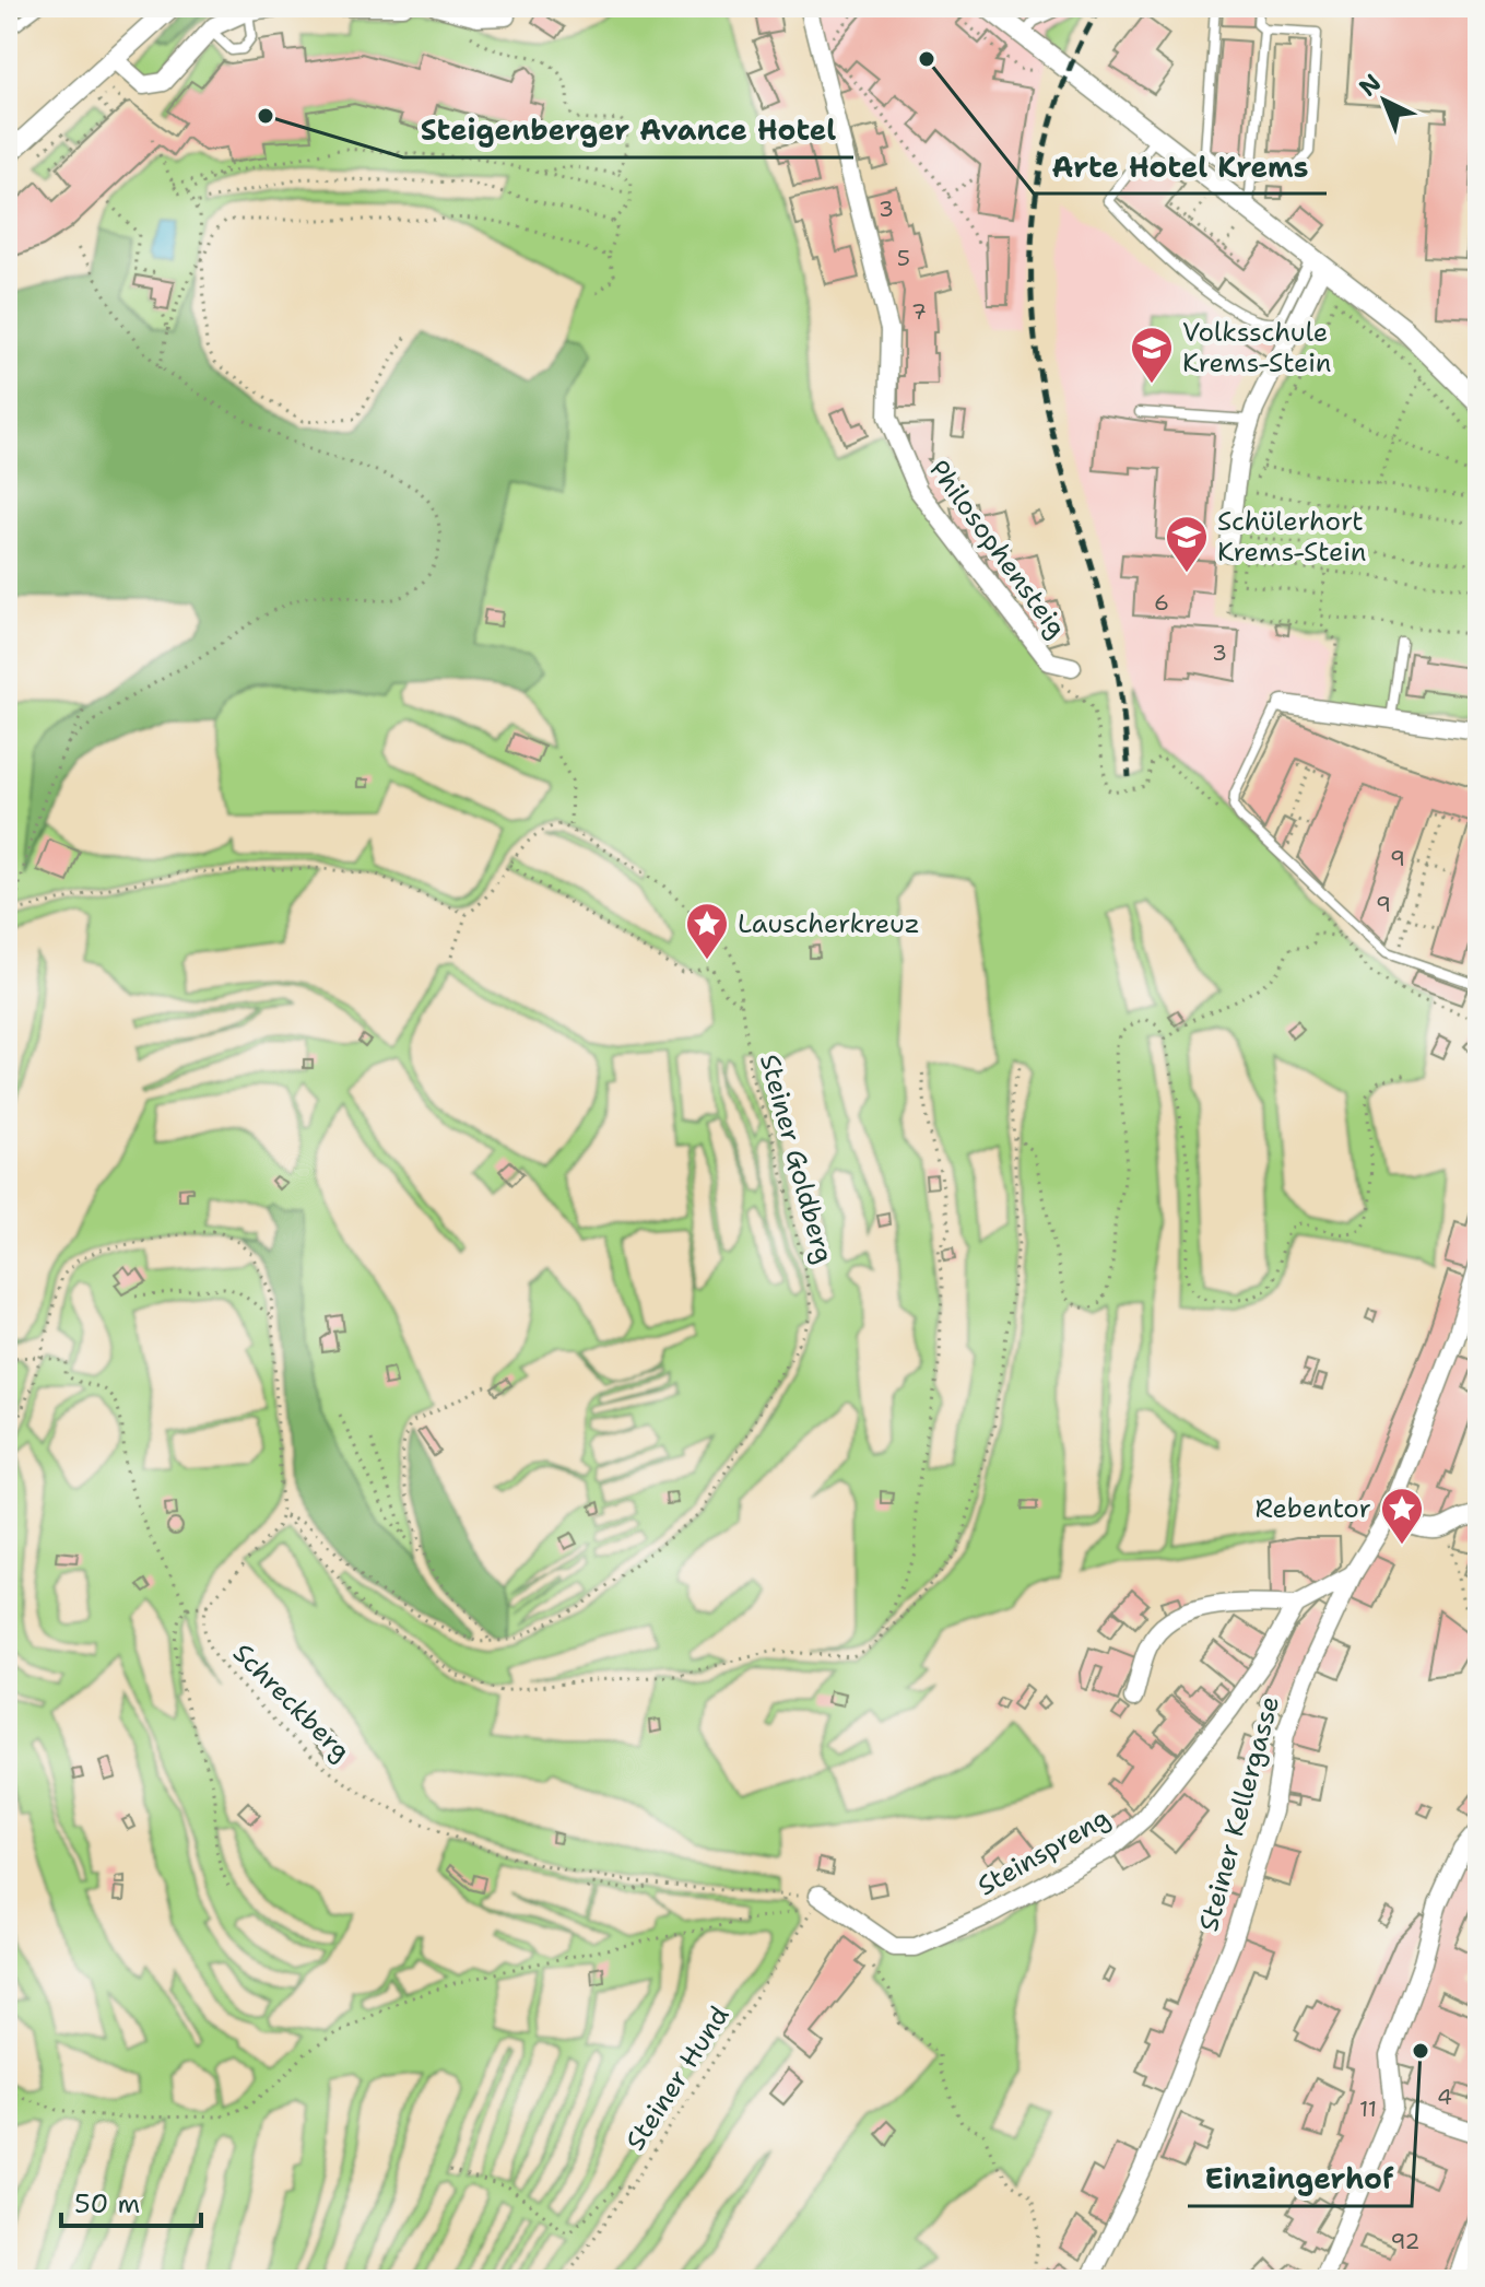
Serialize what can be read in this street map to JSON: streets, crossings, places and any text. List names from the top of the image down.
{
  "streets": {
    "street": ["Philosophensteig", "Steiner Kellergasse", "Steinspreng"],
    "path": ["Steiner Goldberg", "Schreckberg", "Steiner Hund"]
  },
  "crossings": [
    ["Schreckberg", "Steinspreng"],
    ["Schreckberg", "Steiner Hund"],
    ["Steinspreng", "Steiner Hund"]
  ],
  "places": {
    "other": ["Arte Hotel Krems", "Steigenberger Avance Hotel", "Einzingerhof"],
    "school or university": ["Volksschule Krems-Stein", "Schülerhort Krems-Stein"],
    "place": ["Lauscherkreuz", "Rebentor"]
  },
  "house_numbers": [
    "3",
    "5",
    "7",
    "6",
    "3",
    "9",
    "9",
    "4",
    "11",
    "92"
  ],
  "scale_bar": "50 m",
  "north": "top left"
}
